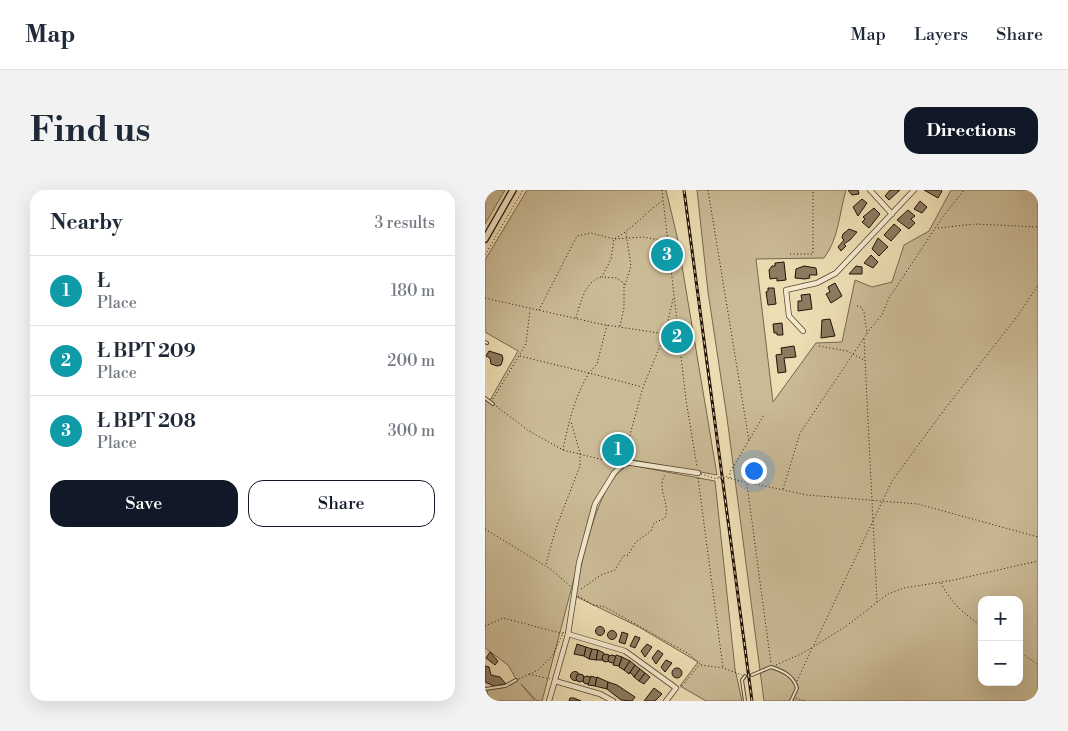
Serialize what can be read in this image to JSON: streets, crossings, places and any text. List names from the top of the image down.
{
  "page": {
    "header": "Map",
    "nav": ["Map", "Layers", "Share"],
    "buttons": [
      "Directions",
      ["Save", "Share"]
    ],
    "title": "Find us",
    "heading": ["Nearby", "3 results"],
    "pins": ["3", "2", "1"],
    "list": [
      {
        "mark": "1",
        "name": "Ł",
        "note": "Place",
        "value": "180 m"
      },
      {
        "mark": "2",
        "name": "Ł BPT 209",
        "note": "Place",
        "value": "200 m"
      },
      {
        "mark": "3",
        "name": "Ł BPT 208",
        "note": "Place",
        "value": "300 m"
      }
    ],
    "map_buttons": ["+", "−"]
  }
}
